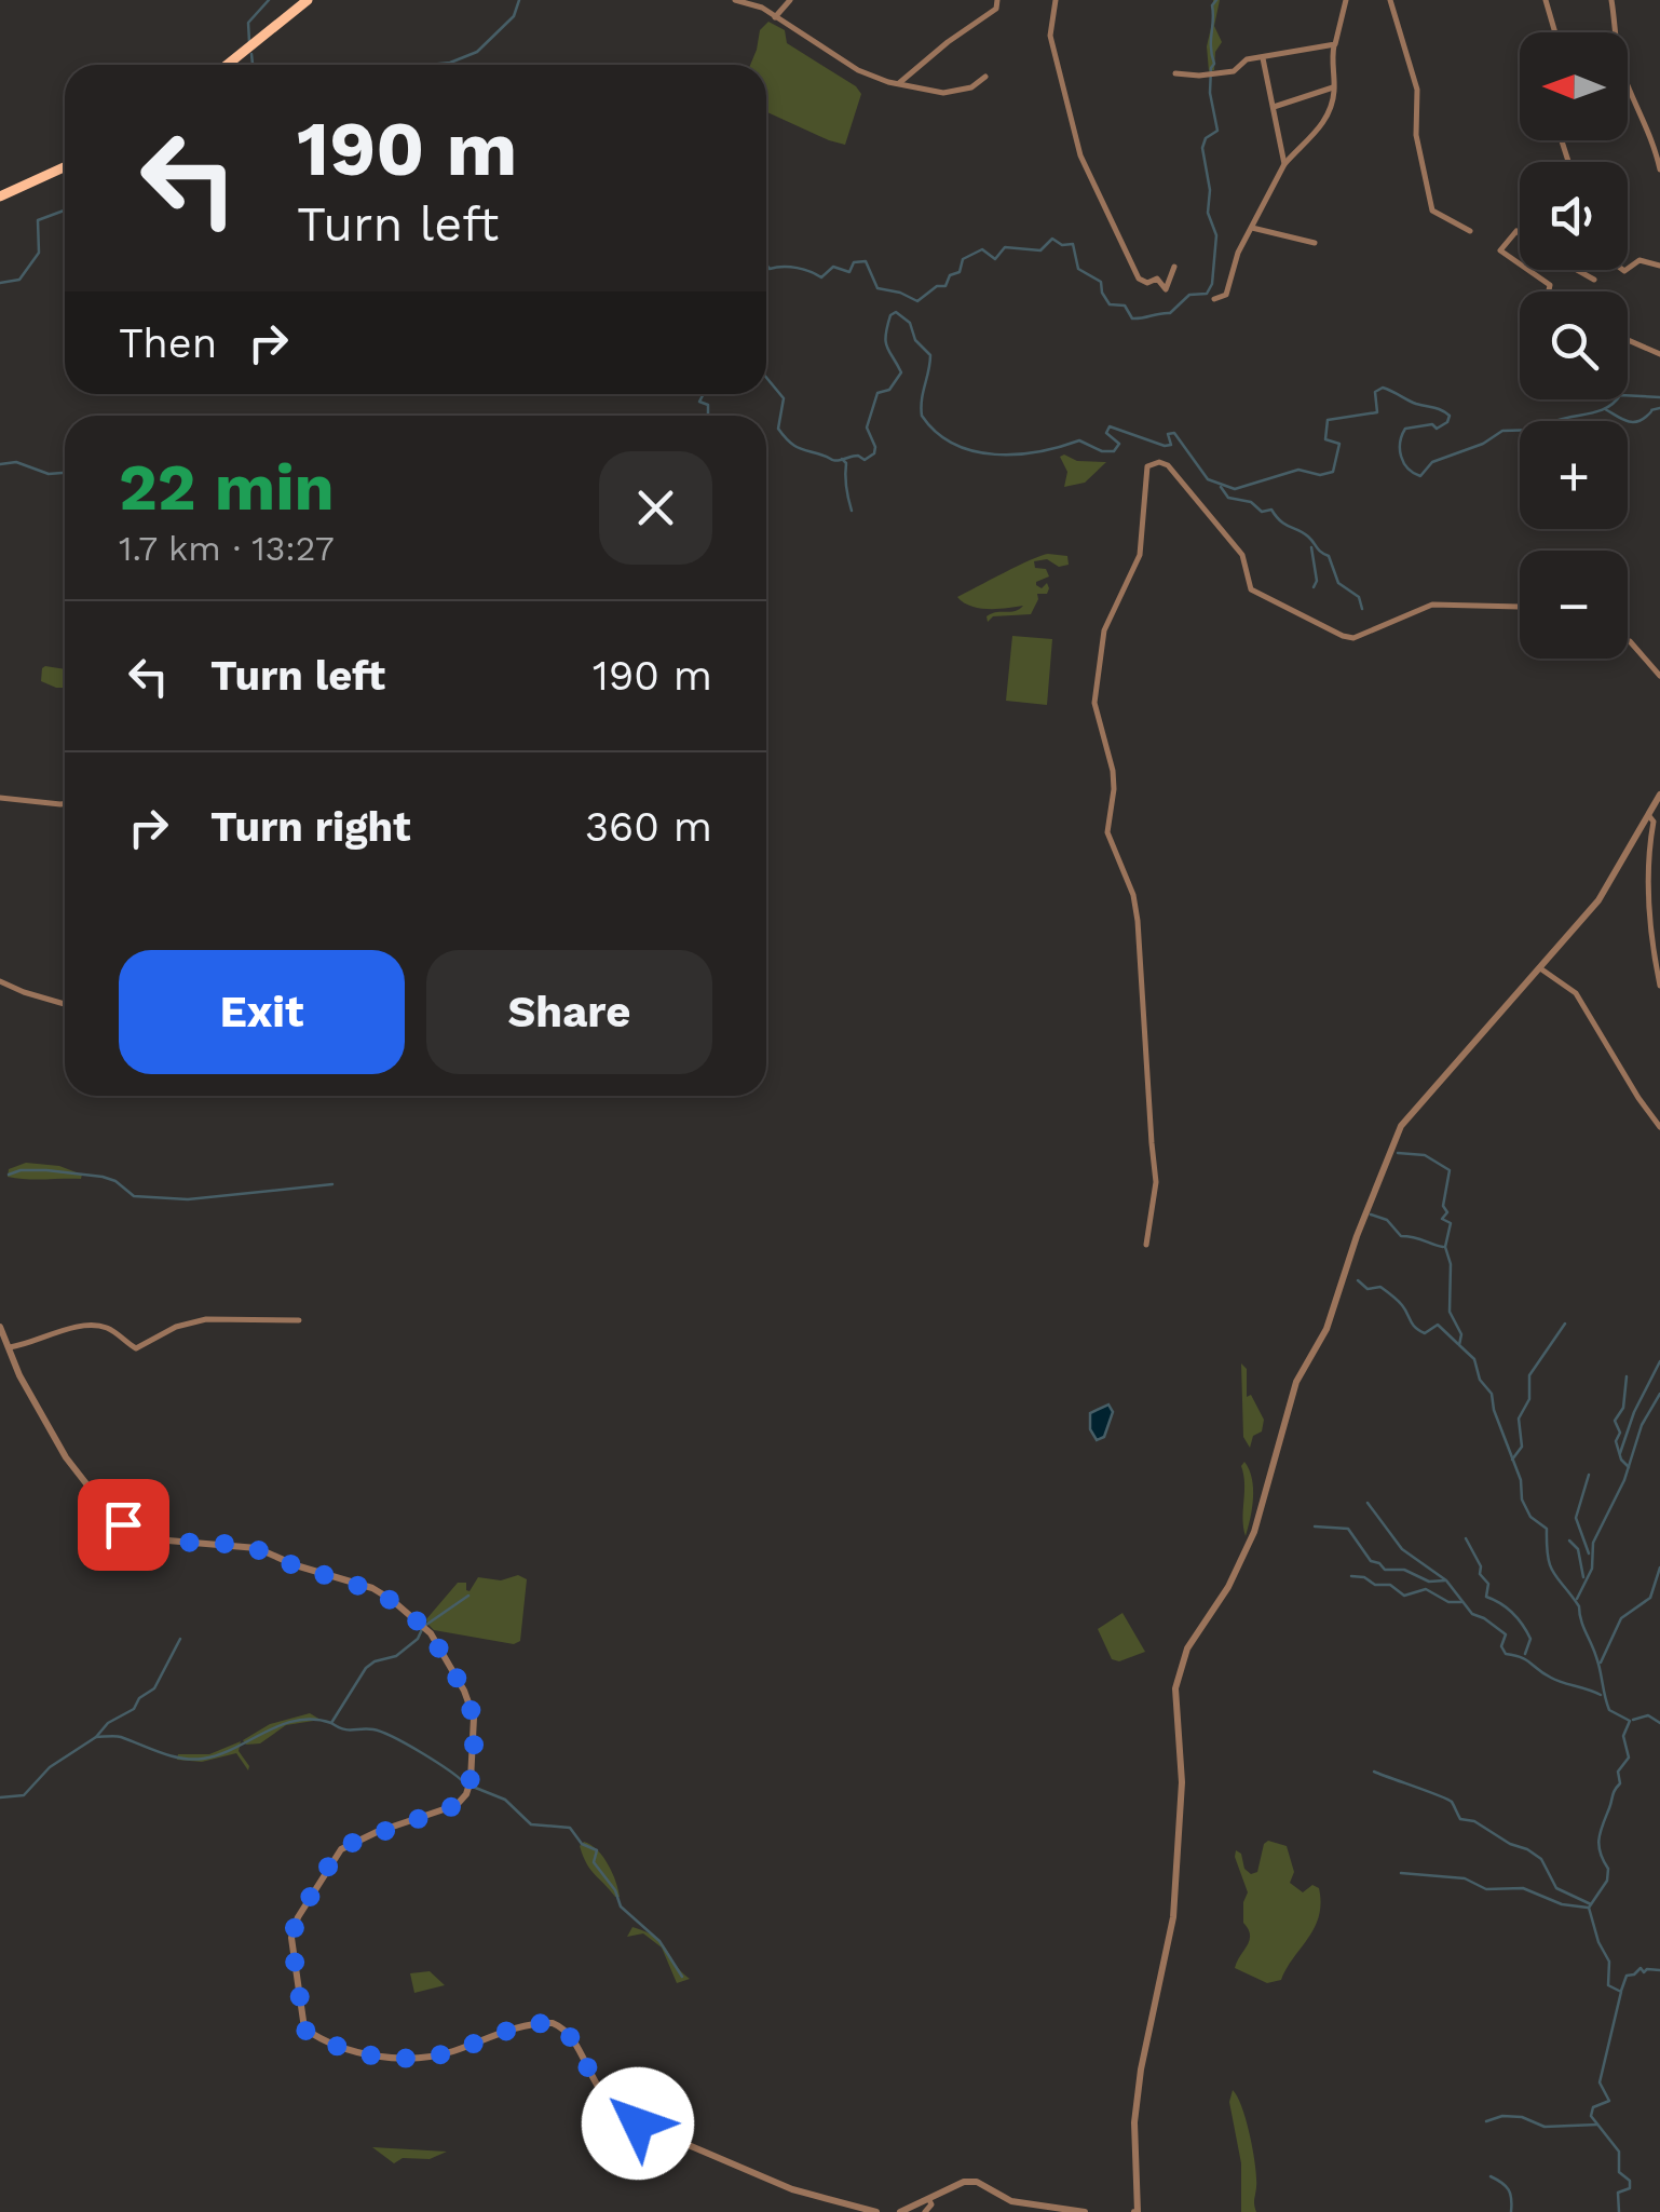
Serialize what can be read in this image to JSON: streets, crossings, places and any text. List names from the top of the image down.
{
  "north": "left",
  "page": {
    "map_buttons": ["+", "−"],
    "turn": ["190 m", "Turn left"],
    "then": "Then",
    "heading": ["22 min", "1.7 km · 13:27"],
    "list": [
      {
        "name": "Turn left",
        "value": "190 m"
      },
      {
        "name": "Turn right",
        "value": "360 m"
      }
    ],
    "buttons": ["Exit", "Share"]
  }
}
